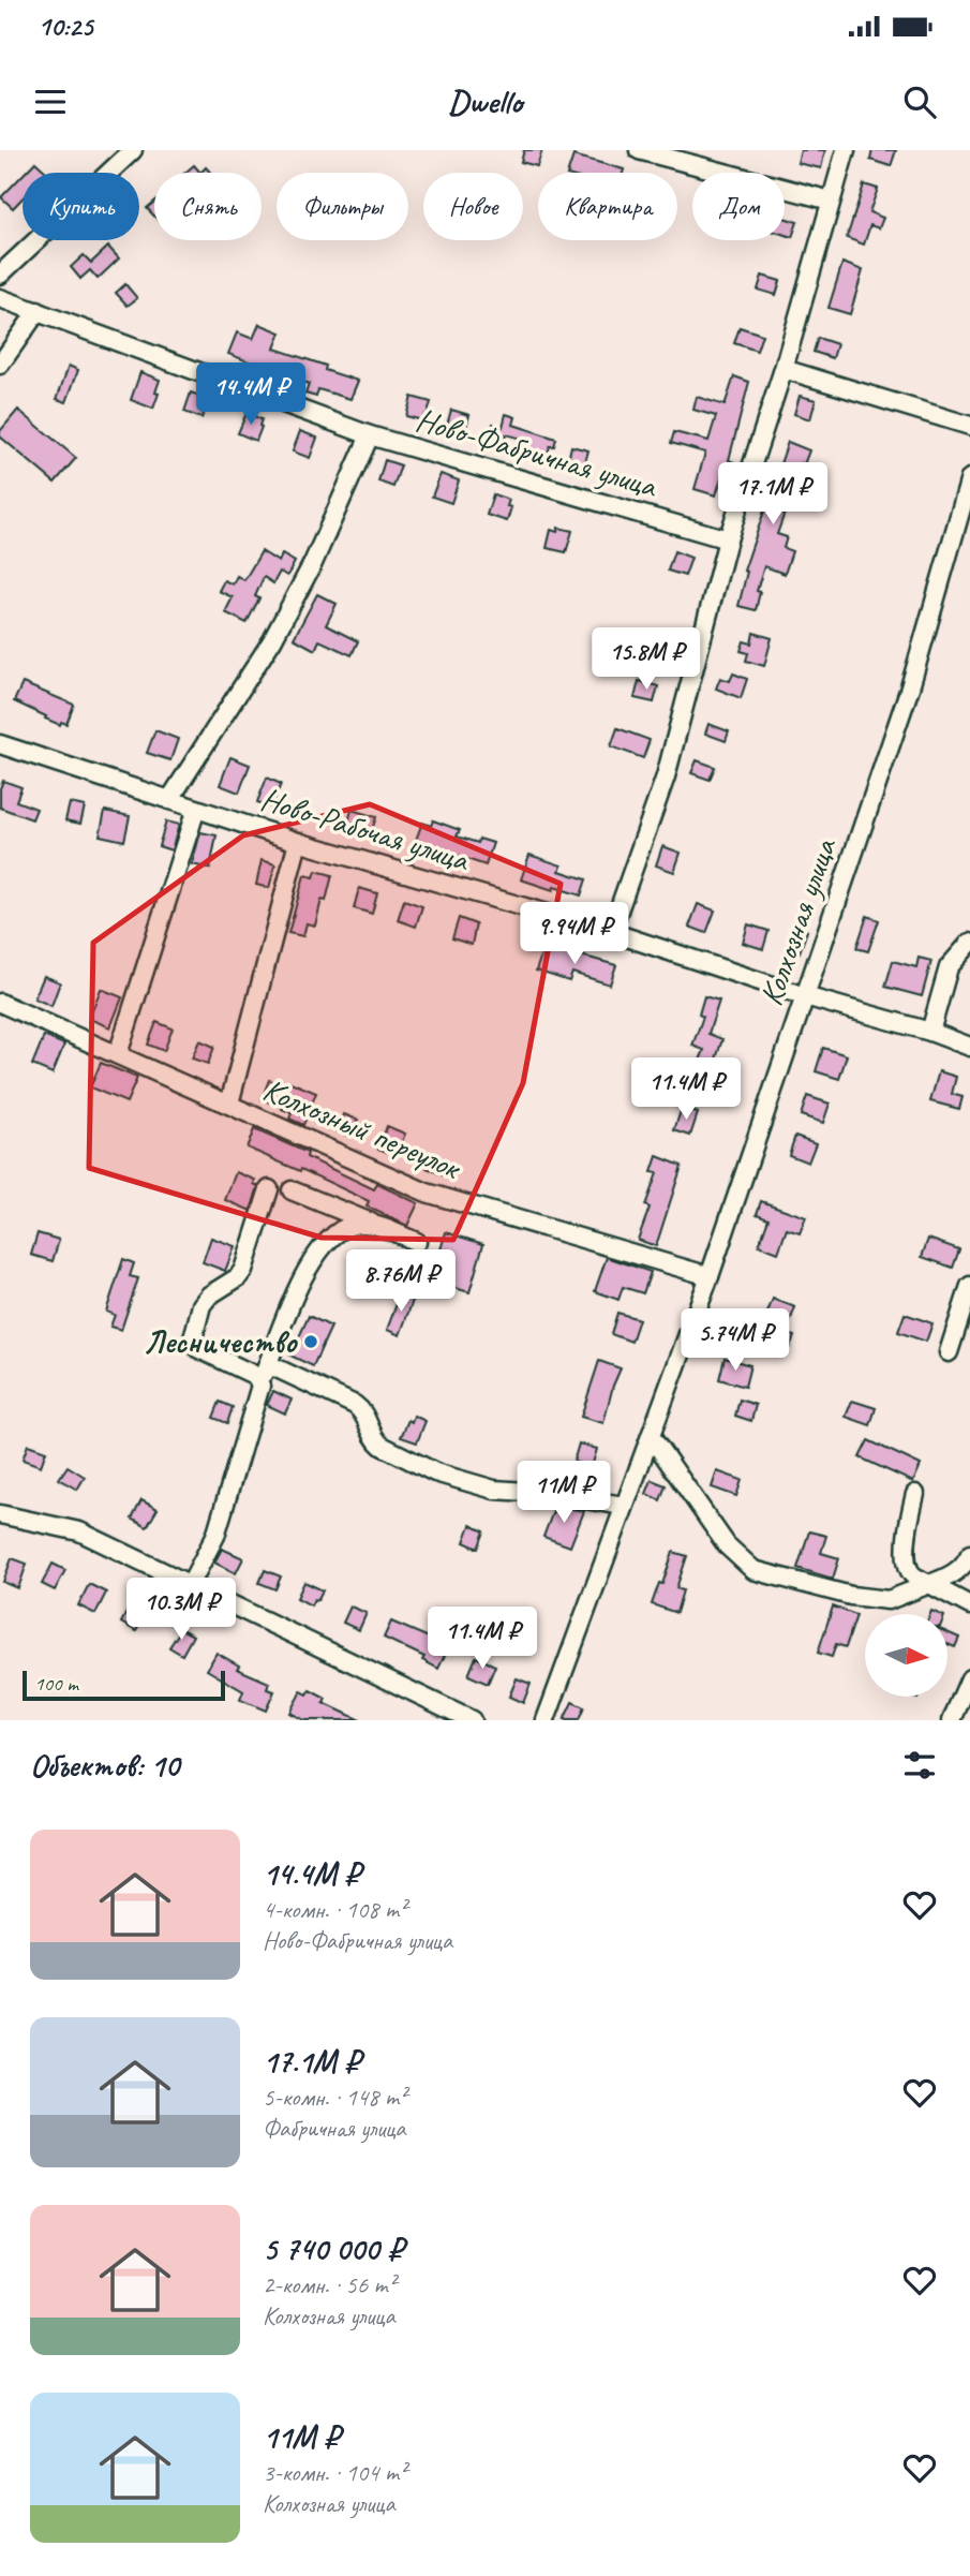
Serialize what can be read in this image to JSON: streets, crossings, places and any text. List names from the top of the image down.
{
  "streets": {
    "street": [
      "Ново-Фабричная улица",
      "Ново-Рабочая улица",
      "Колхозная улица",
      "Колхозный переулок"
    ]
  },
  "crossings": [
    ["Ново-Фабричная улица", "Ново-Рабочая улица"],
    ["Ново-Рабочая улица", "Колхозная улица"],
    ["Колхозная улица", "Колхозный переулок"]
  ],
  "places": ["Лесничество"],
  "scale_bar": "100 m",
  "north": "right",
  "page": {
    "status": "10:25",
    "header": "Dwello",
    "chip": [
      "Купить",
      "Снять",
      "Фильтры",
      "Новое",
      "Квартира",
      "Дом"
    ],
    "price": [
      "14.4M ₽",
      "17.1M ₽",
      "15.8M ₽",
      "9.94M ₽",
      "11.4M ₽",
      "8.76M ₽",
      "5.74M ₽",
      "11M ₽",
      "10.3M ₽",
      "11.4M ₽"
    ],
    "scale": "100 m",
    "heading": "Объектов: 10",
    "list": [
      {
        "name": "14.4M ₽",
        "note": "4-комн. · 108 m² · Ново-Фабричная улица"
      },
      {
        "name": "17.1M ₽",
        "note": "5-комн. · 148 m² · Фабричная улица"
      },
      {
        "name": "5 740 000 ₽",
        "note": "2-комн. · 56 m² · Колхозная улица"
      },
      {
        "name": "11M ₽",
        "note": "3-комн. · 104 m² · Колхозная улица"
      }
    ]
  }
}
